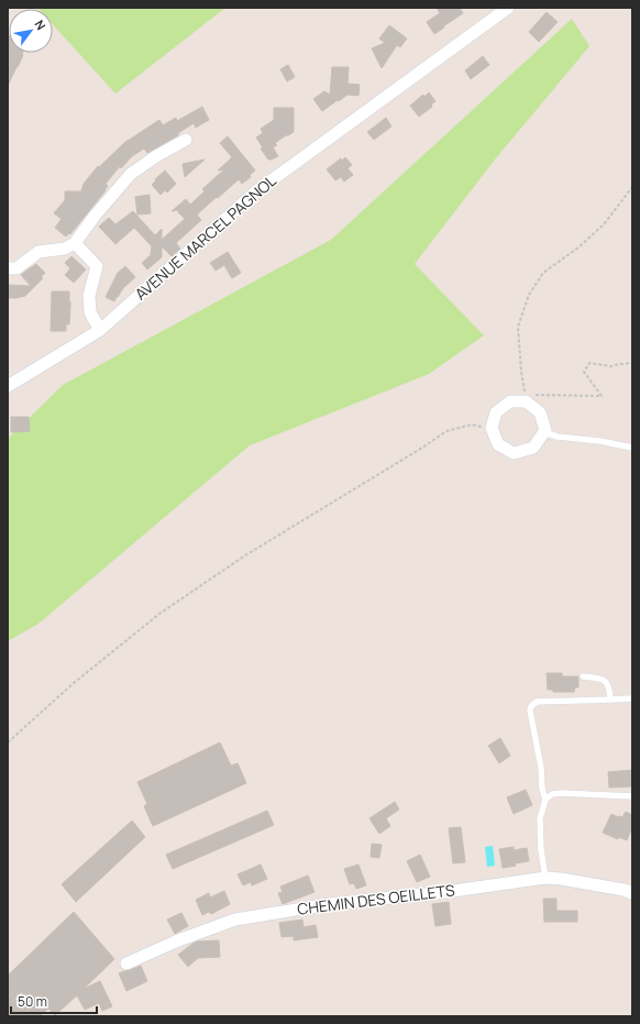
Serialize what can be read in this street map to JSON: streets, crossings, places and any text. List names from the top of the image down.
{
  "streets": {
    "street": ["AVENUE MARCEL PAGNOL", "CHEMIN DES OEILLETS"]
  },
  "scale_bar": "50 m",
  "north": "top right"
}
